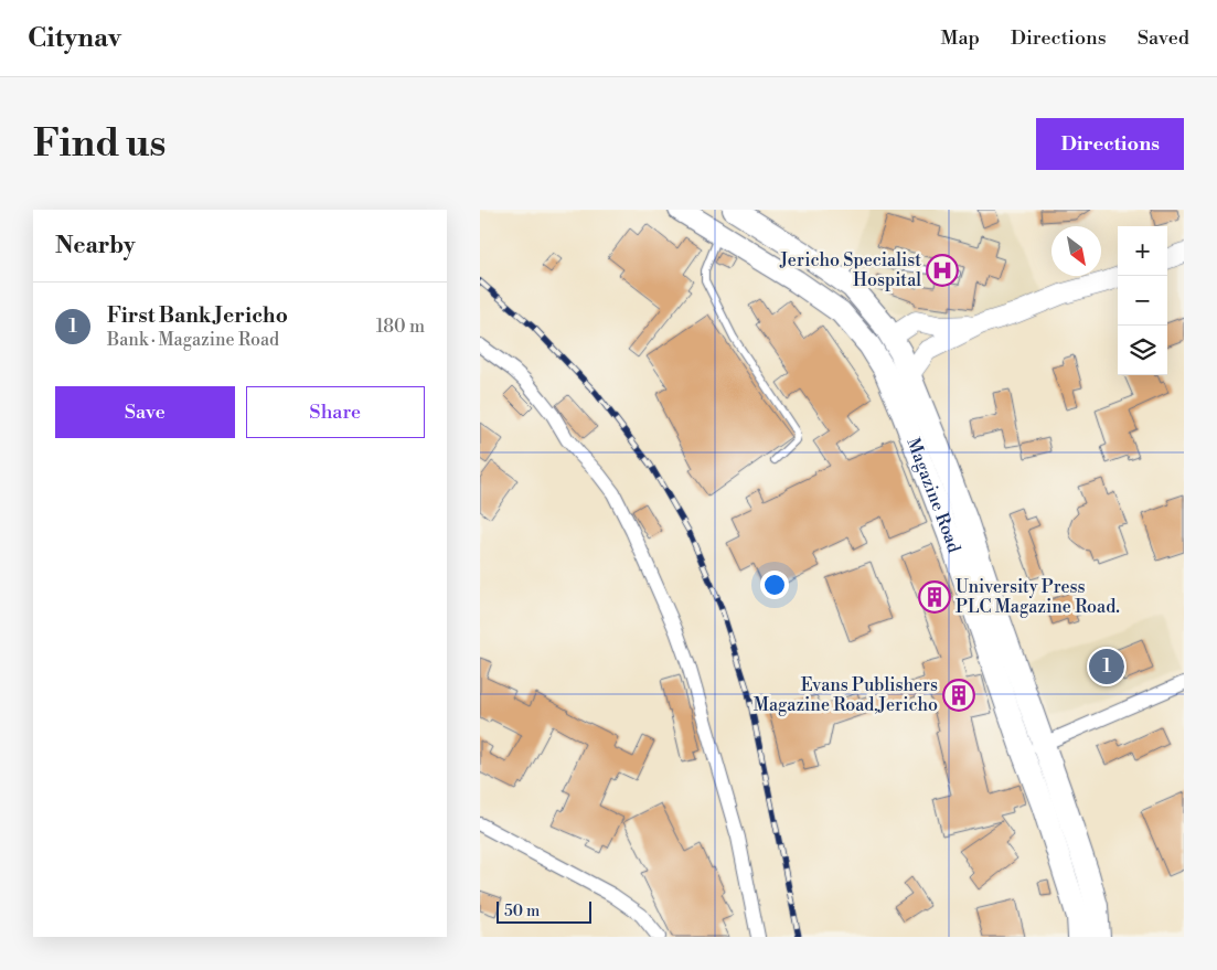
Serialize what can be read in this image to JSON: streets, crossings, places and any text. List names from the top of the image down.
{
  "streets": {
    "main road": ["Magazine Road"]
  },
  "places": {
    "hospital": ["Jericho Specialist Hospital"],
    "building": ["University Press PLC Magazine Road.", "Evans Publishers Magazine Road,Jericho"]
  },
  "scale_bar": "50 m",
  "north": "bottom right",
  "page": {
    "header": "Citynav",
    "nav": ["Map", "Directions", "Saved"],
    "buttons": [
      "Directions",
      ["Save", "Share"]
    ],
    "title": "Find us",
    "heading": "Nearby",
    "map_buttons": ["+", "−"],
    "list": [
      {
        "mark": "1",
        "name": "First Bank Jericho",
        "note": "Bank · Magazine Road",
        "value": "180 m"
      }
    ],
    "pins": "1",
    "scale": "50 m"
  }
}
